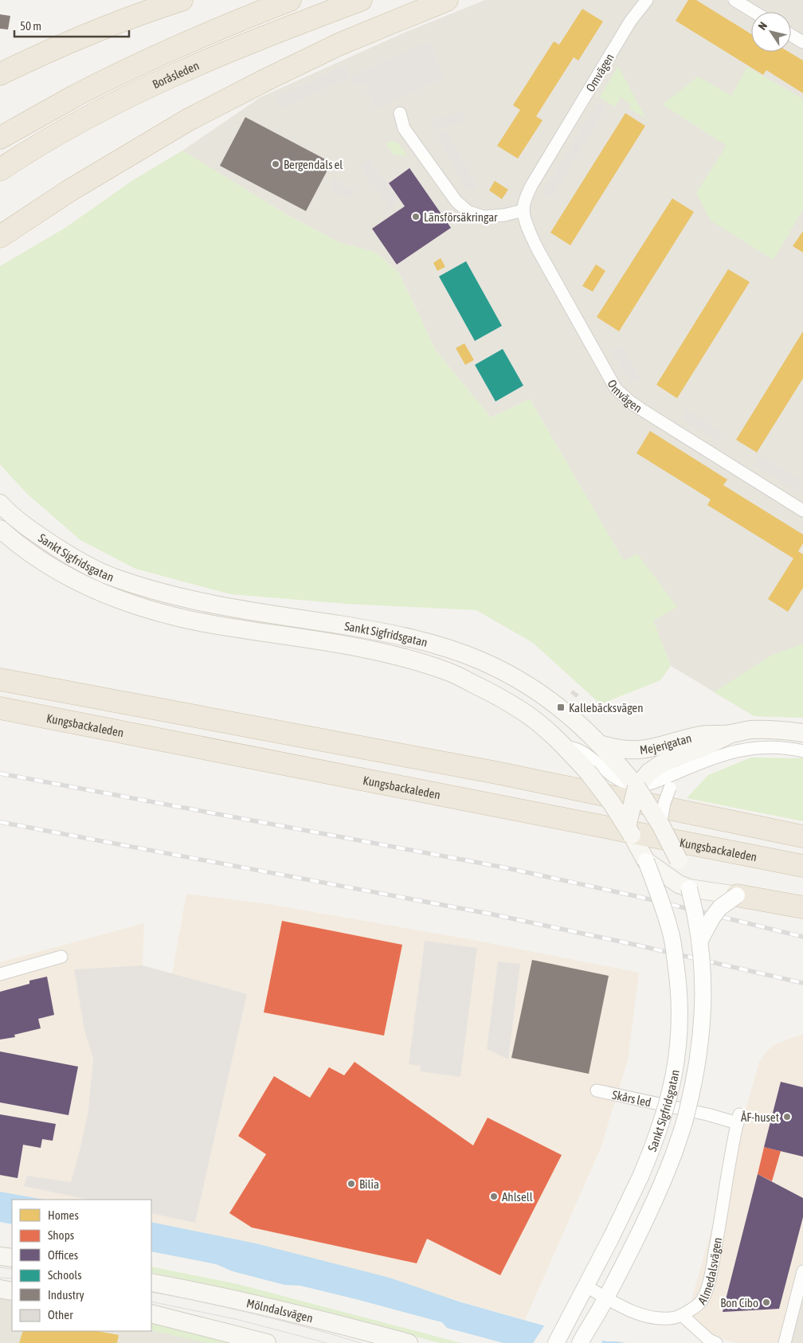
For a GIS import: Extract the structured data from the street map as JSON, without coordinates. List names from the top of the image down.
{
  "streets": {
    "highway": ["Boråsleden", "Kungsbackaleden"],
    "main road": ["Sankt Sigfridsgatan", "Mejerigatan", "Mölndalsvägen"],
    "street": ["Omvägen", "Skårs led", "Almedalsvägen"]
  },
  "crossings": [
    ["Sankt Sigfridsgatan", "Mejerigatan"],
    ["Sankt Sigfridsgatan", "Almedalsvägen"],
    ["Skårs led", "Almedalsvägen"]
  ],
  "places": {
    "other": [
      "Bergendals el",
      "Länsförsäkringar",
      "ÅF-huset",
      "Bilia",
      "Ahlsell",
      "Bon Cibo"
    ],
    "transit": ["Kallebäcksvägen"]
  },
  "legend": [
    "Homes",
    "Shops",
    "Offices",
    "Schools",
    "Industry",
    "Other"
  ],
  "scale_bar": "50 m",
  "north": "top left"
}
